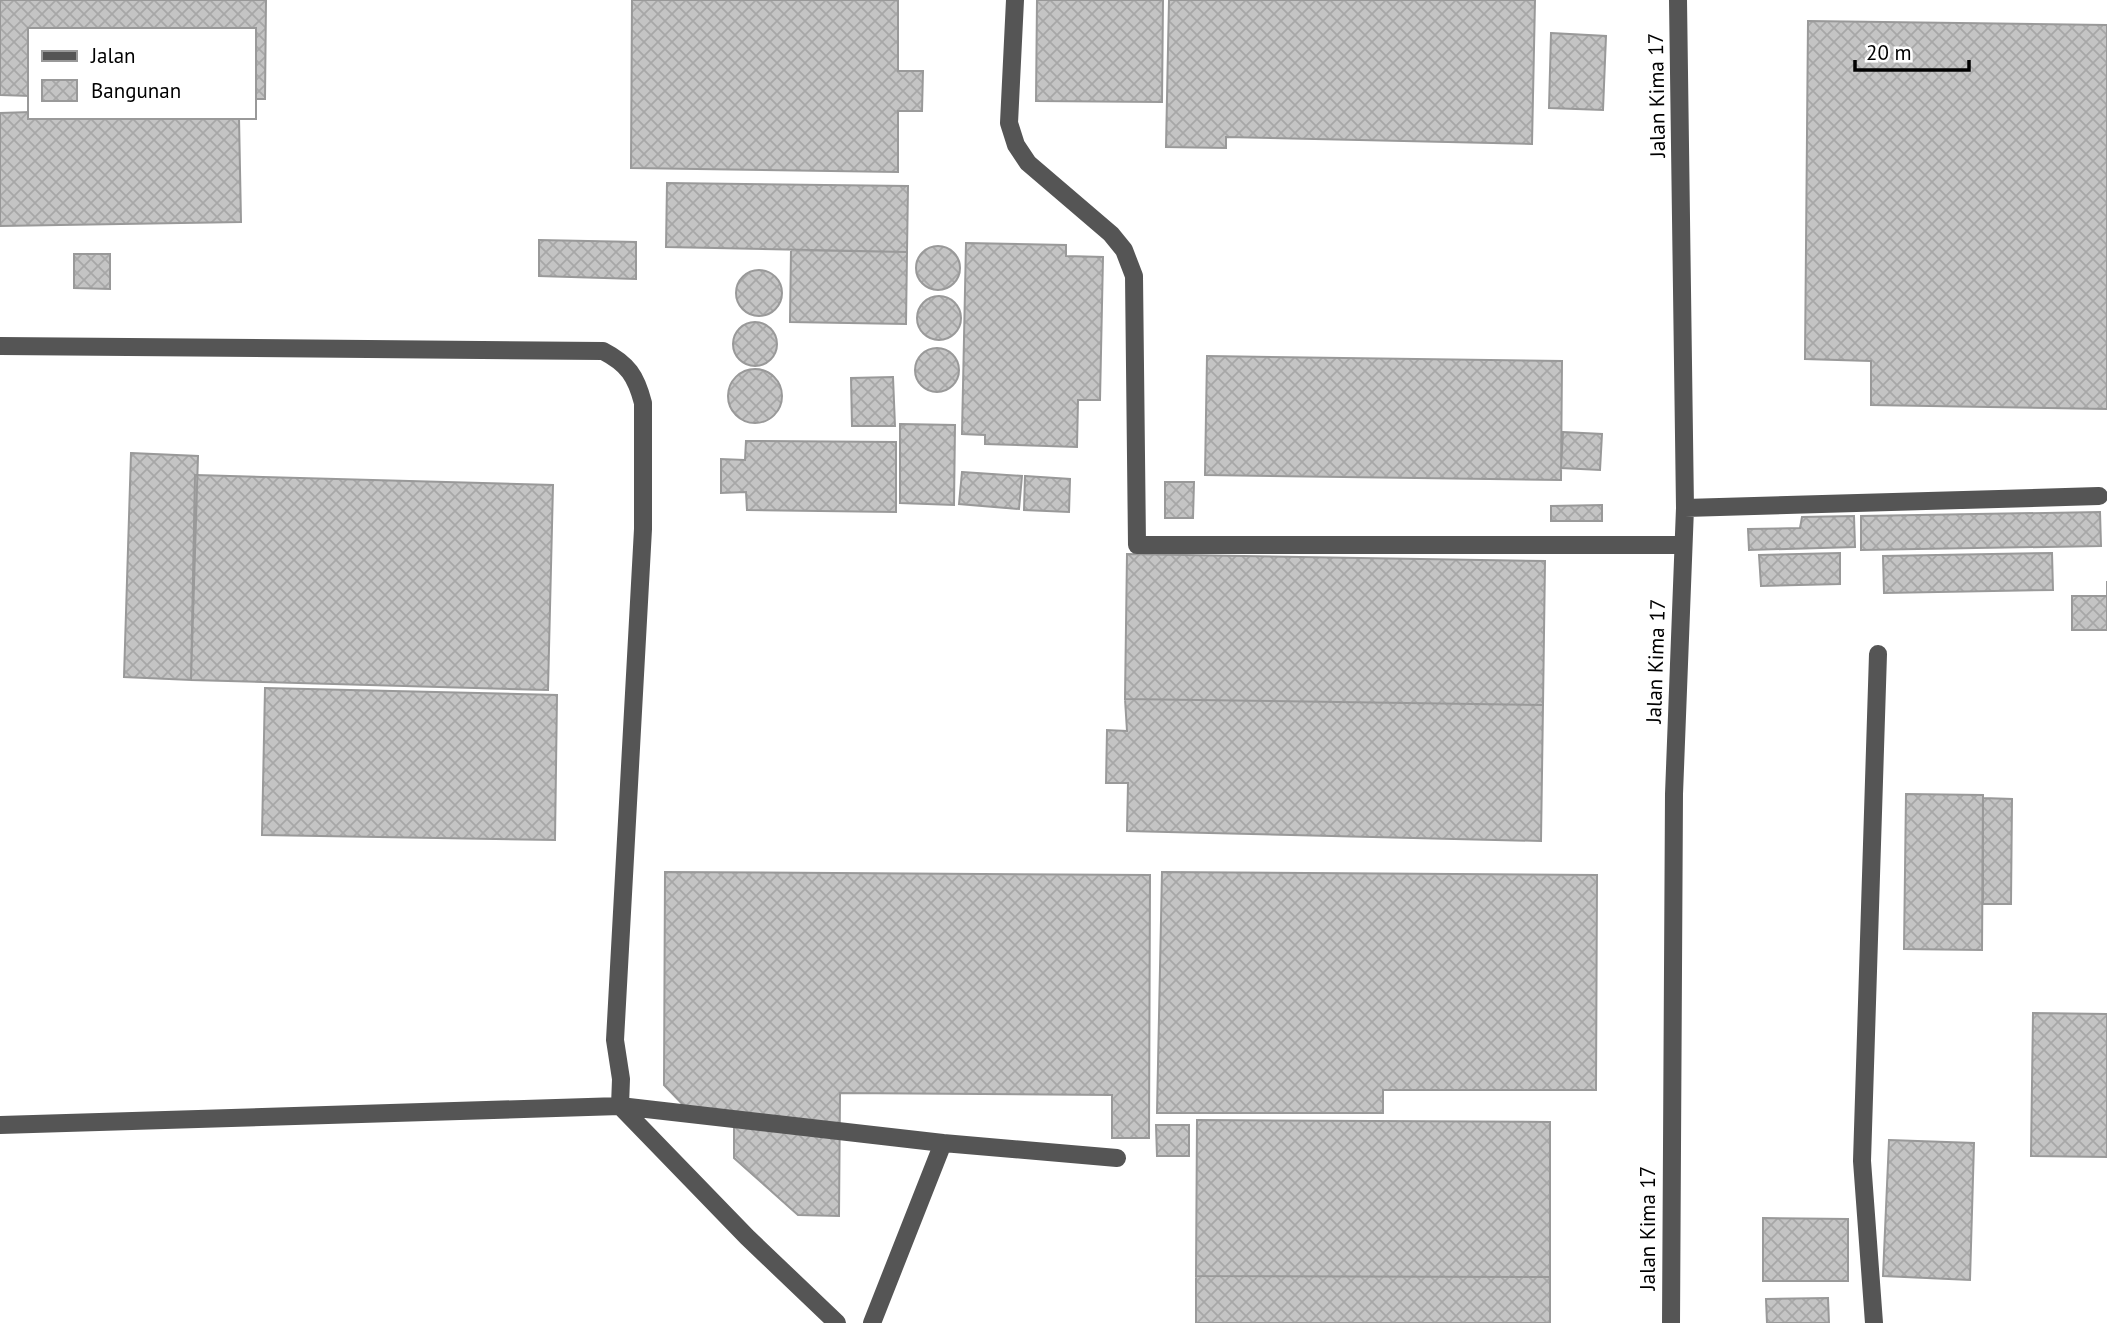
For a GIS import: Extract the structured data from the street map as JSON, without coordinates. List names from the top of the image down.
{
  "streets": {
    "street": ["Jalan Kima 17"]
  },
  "legend": ["Jalan", "Bangunan"],
  "scale_bar": "20 m"
}
